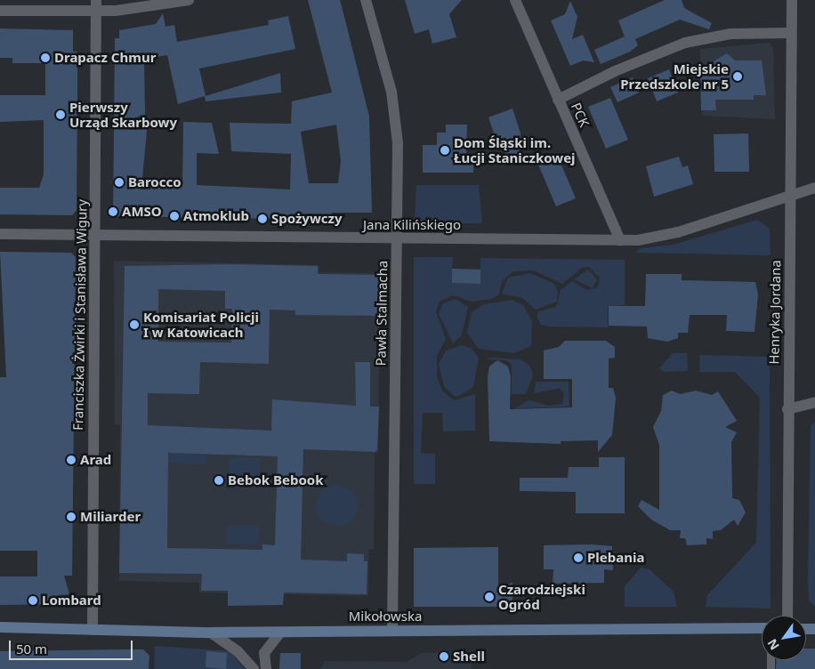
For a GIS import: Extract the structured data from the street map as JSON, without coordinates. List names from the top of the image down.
{
  "streets": {
    "main road": ["Mikołowska"],
    "street": [
      "PCK",
      "Jana Kilińskiego",
      "Henryka Jordana",
      "Pawła Stalmacha",
      "Franciszka Żwirki i Stanisława Wigury"
    ]
  },
  "crossings": [
    ["PCK", "Jana Kilińskiego"],
    ["Jana Kilińskiego", "Henryka Jordana"],
    ["Jana Kilińskiego", "Pawła Stalmacha"],
    ["Jana Kilińskiego", "Franciszka Żwirki i Stanisława Wigury"],
    ["Pawła Stalmacha", "Mikołowska"],
    ["Franciszka Żwirki i Stanisława Wigury", "Mikołowska"]
  ],
  "places": [
    "Drapacz Chmur",
    "Miejskie Przedszkole nr 5",
    "Pierwszy Urząd Skarbowy",
    "Dom Śląski im. Łucji Staniczkowej",
    "Barocco",
    "AMSO",
    "Atmoklub",
    "Spożywczy",
    "Komisariat Policji I w Katowicach",
    "Arad",
    "Bebok Bebook",
    "Miliarder",
    "Plebania",
    "Czarodziejski Ogród",
    "Lombard",
    "Shell"
  ],
  "scale_bar": "50 m",
  "north": "bottom left"
}
